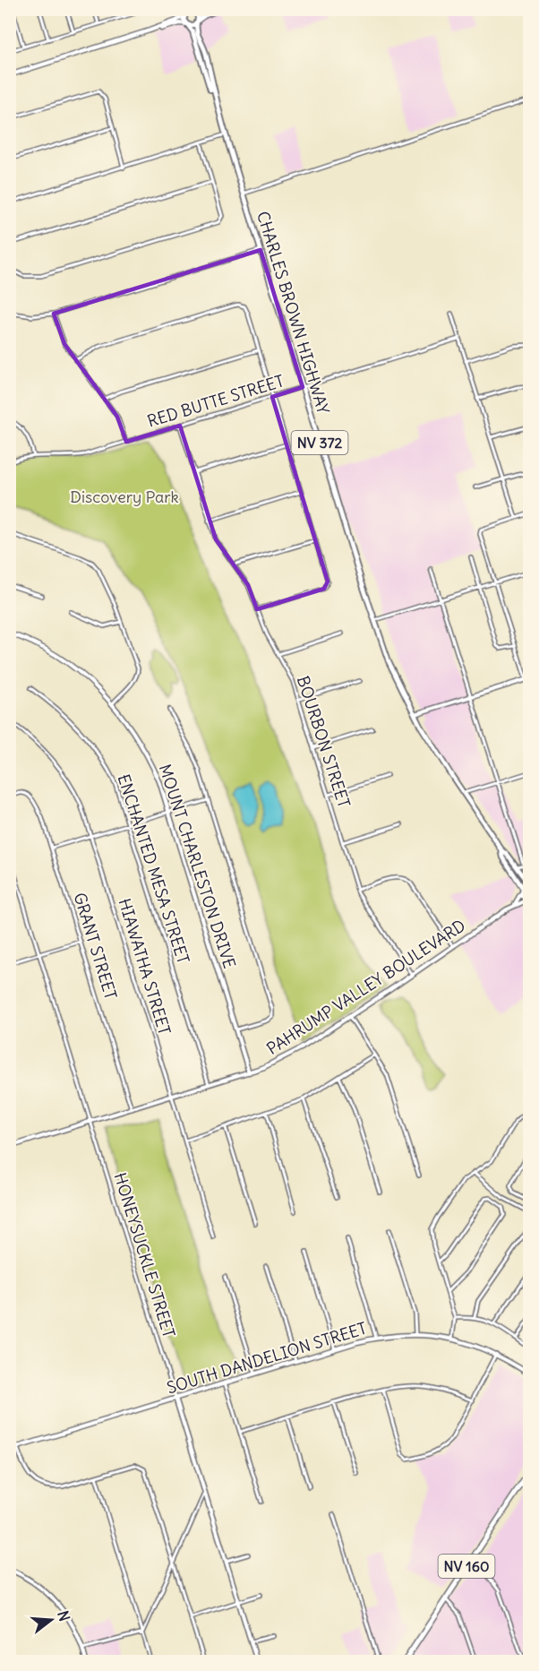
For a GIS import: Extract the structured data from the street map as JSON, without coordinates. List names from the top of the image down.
{
  "streets": {
    "highway": ["NV 160"],
    "main road": ["CHARLES BROWN HIGHWAY", "NV 372"],
    "street": [
      "RED BUTTE STREET",
      "BOURBON STREET",
      "MOUNT CHARLESTON DRIVE",
      "ENCHANTED MESA STREET",
      "GRANT STREET",
      "HIAWATHA STREET",
      "PAHRUMP VALLEY BOULEVARD",
      "HONEYSUCKLE STREET",
      "SOUTH DANDELION STREET"
    ]
  },
  "crossings": [
    ["CHARLES BROWN HIGHWAY", "RED BUTTE STREET"],
    ["CHARLES BROWN HIGHWAY", "NV 372"],
    ["RED BUTTE STREET", "BOURBON STREET"],
    ["BOURBON STREET", "PAHRUMP VALLEY BOULEVARD"],
    ["MOUNT CHARLESTON DRIVE", "PAHRUMP VALLEY BOULEVARD"],
    ["ENCHANTED MESA STREET", "PAHRUMP VALLEY BOULEVARD"],
    ["GRANT STREET", "PAHRUMP VALLEY BOULEVARD"],
    ["HIAWATHA STREET", "PAHRUMP VALLEY BOULEVARD"],
    ["PAHRUMP VALLEY BOULEVARD", "HONEYSUCKLE STREET"],
    ["HONEYSUCKLE STREET", "SOUTH DANDELION STREET"]
  ],
  "parks": ["Discovery Park"],
  "north": "right"
}
